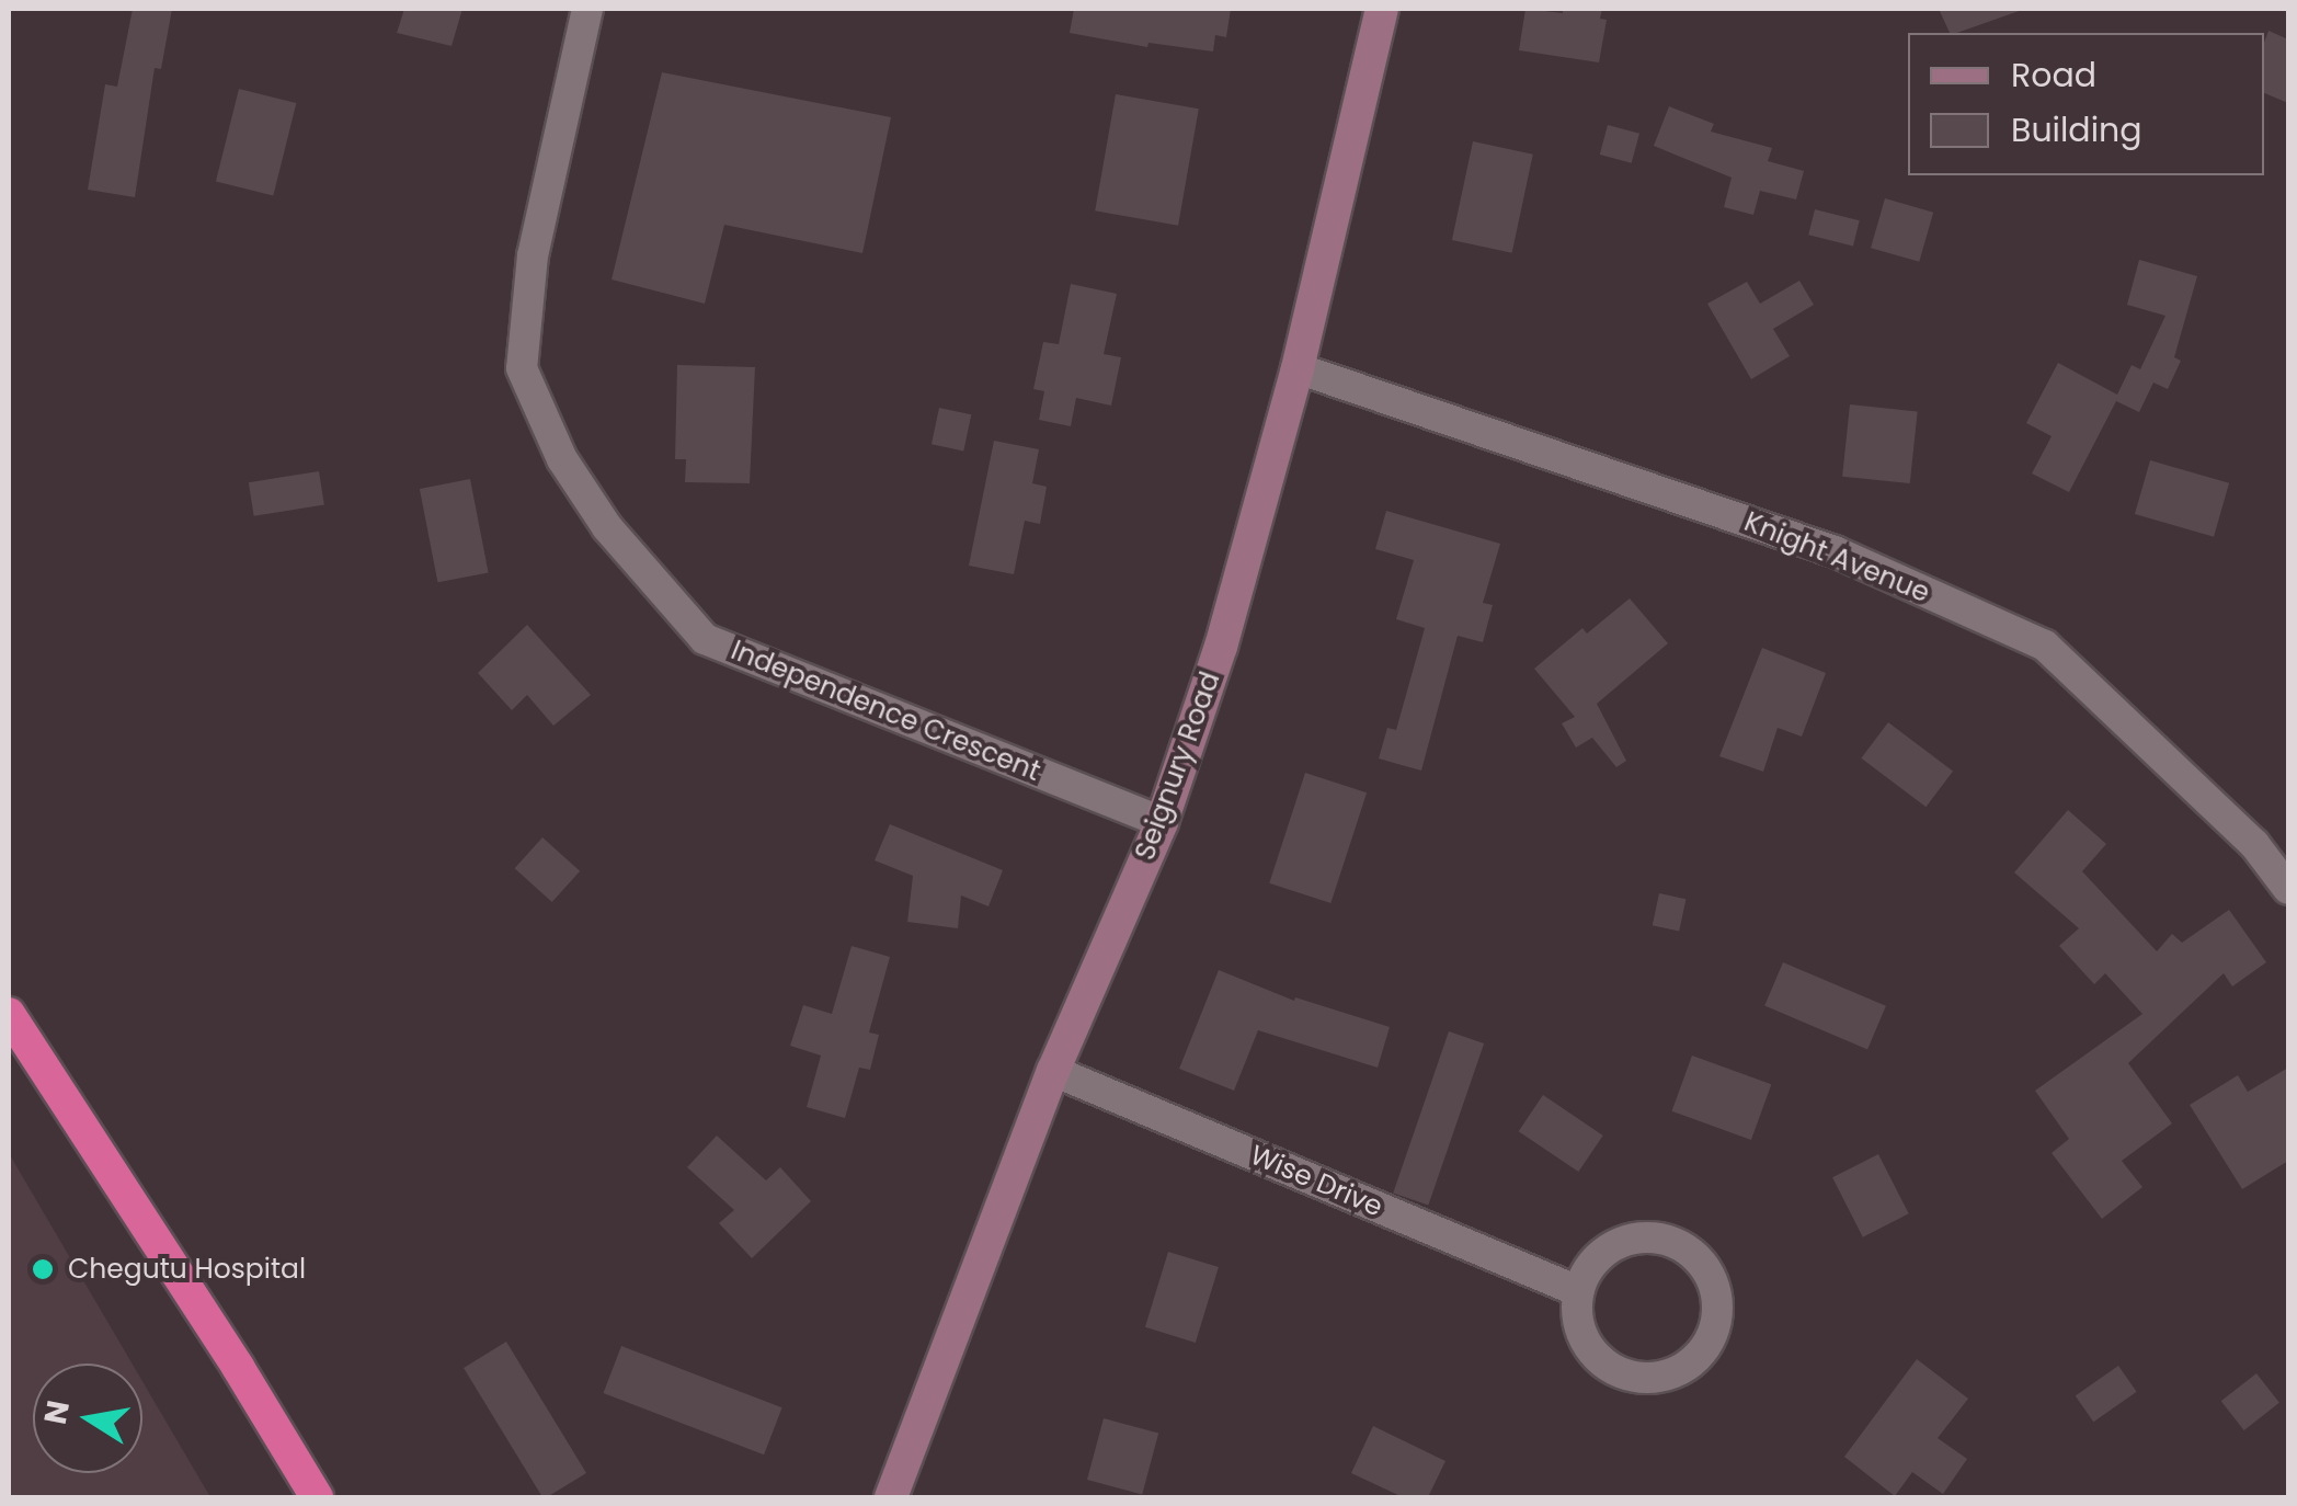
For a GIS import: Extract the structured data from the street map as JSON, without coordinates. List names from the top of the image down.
{
  "streets": {
    "main road": ["Seignury Road"],
    "street": ["Knight Avenue", "Independence Crescent", "Wise Drive"]
  },
  "crossings": [
    ["Knight Avenue", "Seignury Road"],
    ["Independence Crescent", "Seignury Road"],
    ["Seignury Road", "Wise Drive"]
  ],
  "places": ["Chegutu Hospital"],
  "legend": ["Road", "Building"],
  "north": "left"
}
